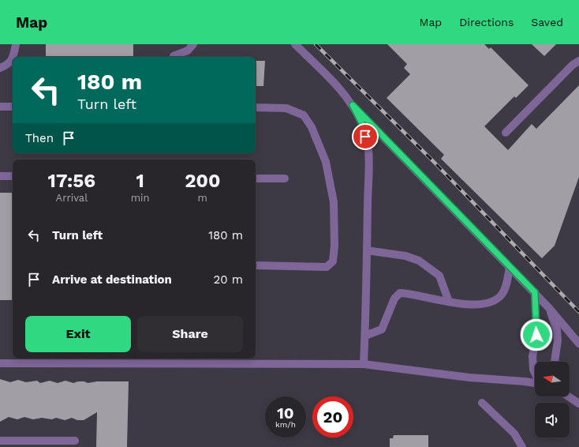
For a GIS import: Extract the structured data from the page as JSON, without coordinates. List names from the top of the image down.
{
  "north": "left",
  "page": {
    "header": "Map",
    "nav": ["Map", "Directions", "Saved"],
    "turn": ["180 m", "Turn left"],
    "then": "Then",
    "eta": [
      "17:56",
      "Arrival",
      "1",
      "min",
      "200",
      "m"
    ],
    "list": [
      {
        "name": "Turn left",
        "value": "180 m"
      },
      {
        "name": "Arrive at destination",
        "value": "20 m"
      }
    ],
    "buttons": ["Exit", "Share"],
    "speed": "10 km/h",
    "limit": "20"
  }
}
